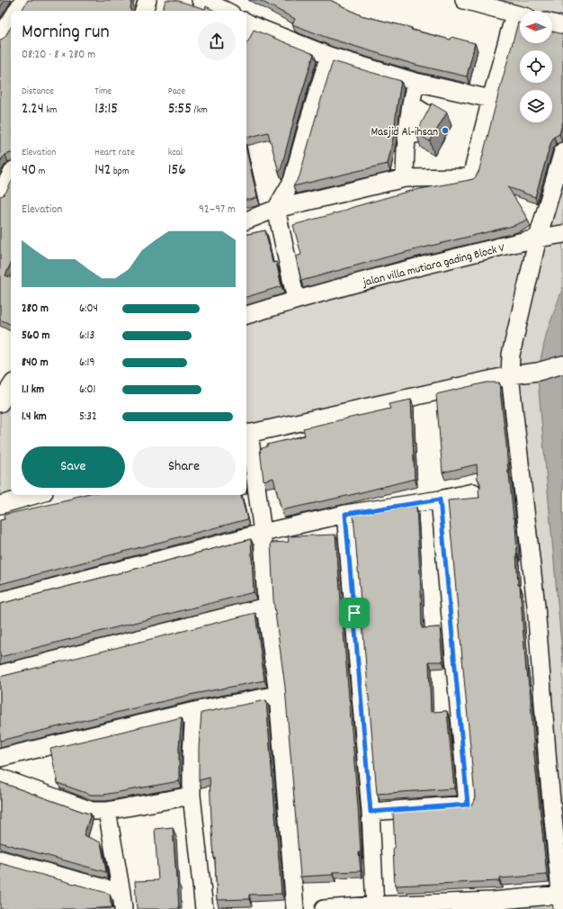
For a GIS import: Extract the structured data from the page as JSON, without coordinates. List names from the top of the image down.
{
  "streets": {
    "street": ["jalan villa mutiara gading Block V"]
  },
  "places": ["Masjid Al-ihsan"],
  "north": "left",
  "page": {
    "heading": ["Morning run", "08:20 · 8 × 280 m"],
    "stats": [
      ["Distance", "2.24 km"],
      ["Time", "13:15"],
      ["Pace", "5:55 /km"],
      ["Elevation", "40 m"],
      ["Heart rate", "142 bpm"],
      ["kcal", "156"]
    ],
    "chart": ["Elevation", "92–97 m"],
    "list": [
      {
        "name": "280 m",
        "note": "6:04"
      },
      {
        "name": "560 m",
        "note": "6:13"
      },
      {
        "name": "840 m",
        "note": "6:19"
      },
      {
        "name": "1.1 km",
        "note": "6:01"
      },
      {
        "name": "1.4 km",
        "note": "5:32"
      }
    ],
    "buttons": ["Save", "Share"]
  }
}
